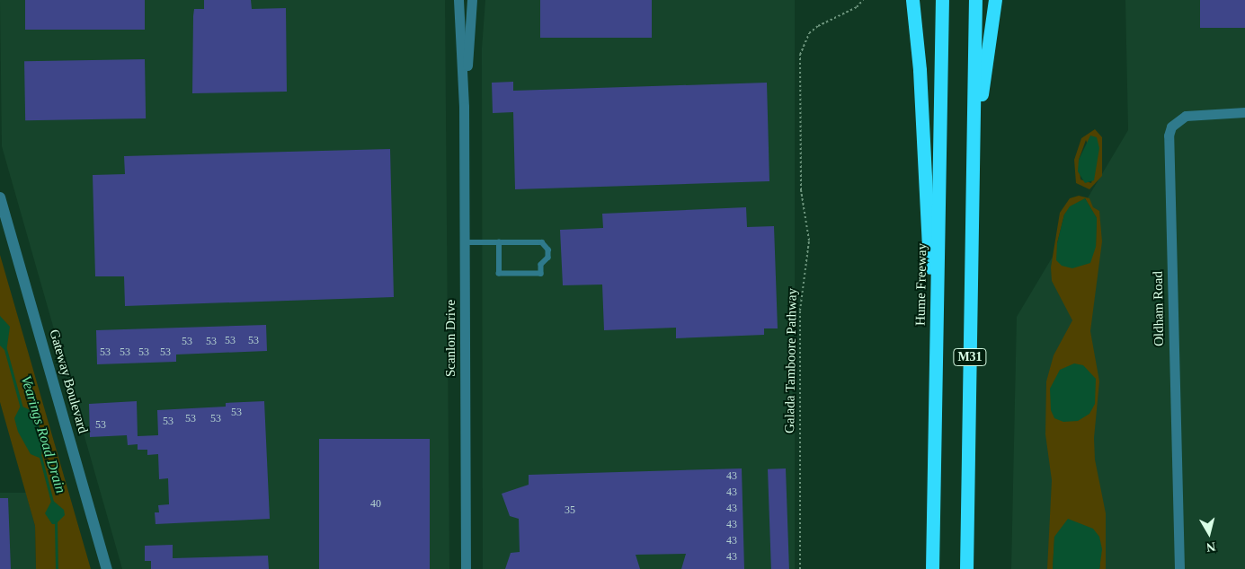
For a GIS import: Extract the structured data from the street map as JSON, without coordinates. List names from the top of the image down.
{
  "streets": {
    "highway": ["Hume Freeway", "M31"],
    "street": ["Oldham Road", "Scanlon Drive", "Gateway Boulevard"],
    "path": ["Galada Tamboore Pathway"]
  },
  "water": ["Vearings Road Drain"],
  "house_numbers": [
    "53",
    "53",
    "53",
    "53",
    "53",
    "53",
    "53",
    "53",
    "53",
    "53",
    "53",
    "53",
    "53",
    "43",
    "43",
    "40",
    "43",
    "35",
    "43",
    "43",
    "43"
  ],
  "north": "bottom"
}
